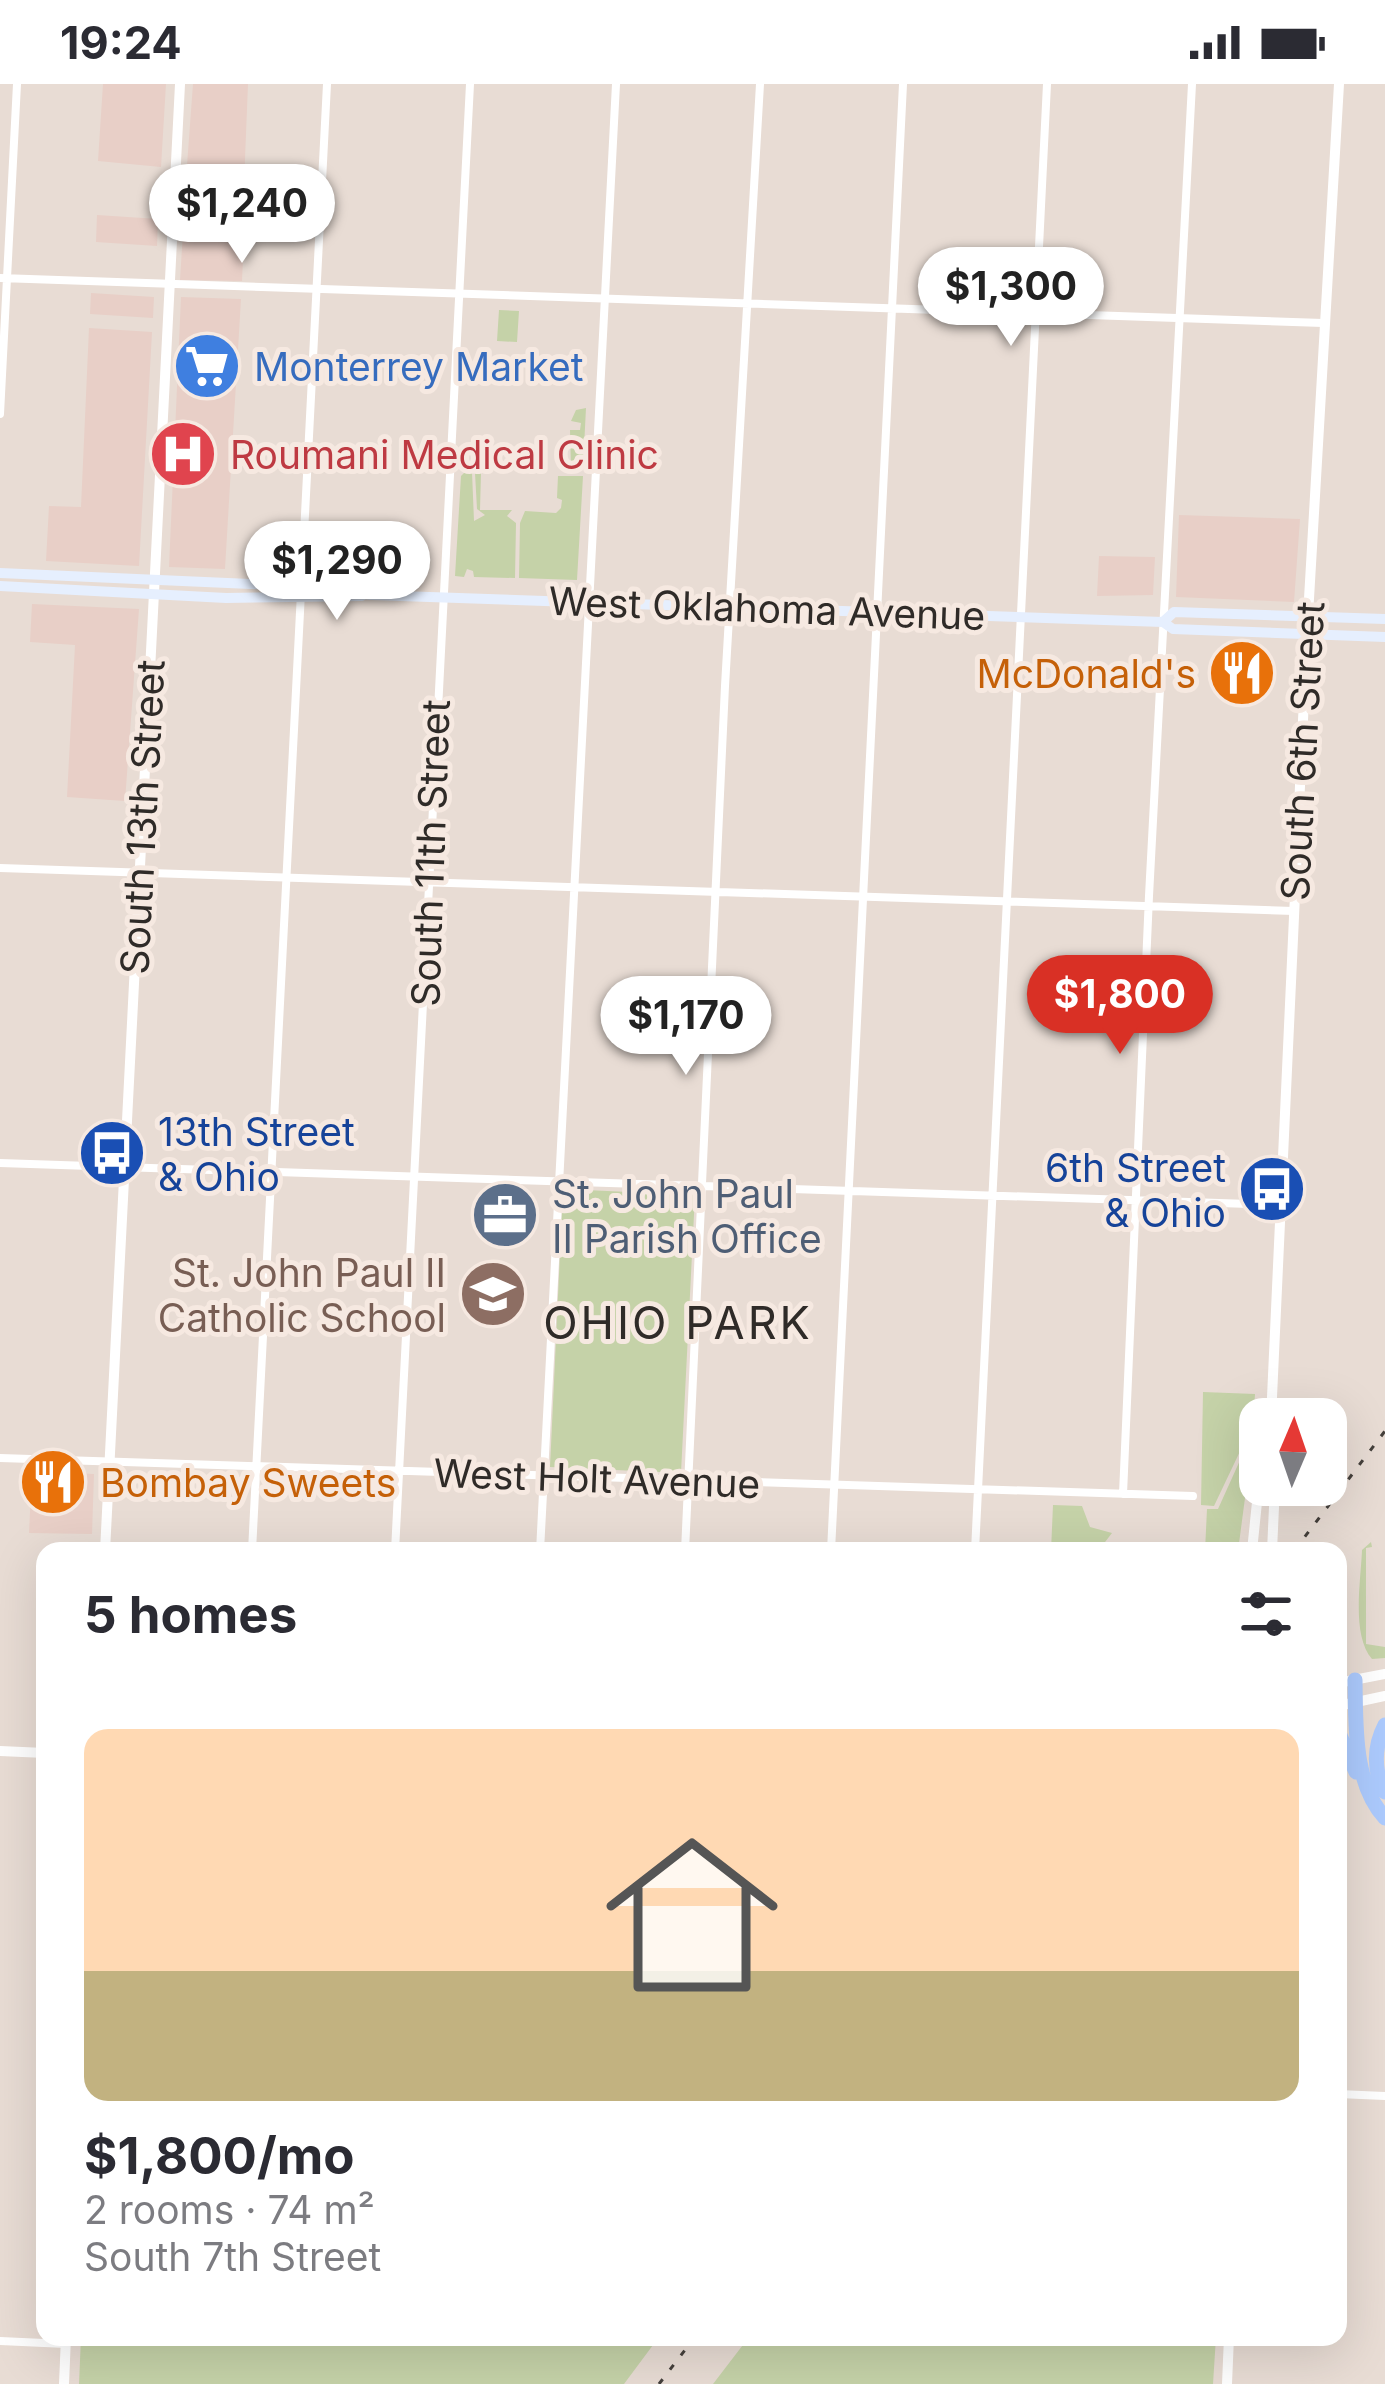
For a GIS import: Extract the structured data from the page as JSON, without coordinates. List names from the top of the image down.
{
  "streets": {
    "main road": ["West Oklahoma Avenue"],
    "street": [
      "South 6th Street",
      "South 13th Street",
      "South 11th Street",
      "West Holt Avenue"
    ]
  },
  "crossings": [
    ["West Oklahoma Avenue", "South 6th Street"],
    ["West Oklahoma Avenue", "South 13th Street"],
    ["West Oklahoma Avenue", "South 11th Street"],
    ["South 13th Street", "West Holt Avenue"],
    ["South 11th Street", "West Holt Avenue"]
  ],
  "districts": ["OHIO PARK"],
  "places": {
    "supermarket": ["Monterrey Market"],
    "hospital": ["Roumani Medical Clinic"],
    "restaurant": ["McDonald's", "Bombay Sweets"],
    "bus stop": ["13th Street & Ohio", "6th Street & Ohio"],
    "office": ["St. John Paul II Parish Office"],
    "school or university": ["St. John Paul II Catholic School"]
  },
  "north": "top",
  "page": {
    "status": "19:24",
    "price": [
      "$1,240",
      "$1,300",
      "$1,290",
      "$1,800",
      "$1,170"
    ],
    "heading": "5 homes",
    "list": [
      {
        "name": "$1,800/mo",
        "note": "2 rooms · 74 m² · South 7th Street"
      }
    ]
  }
}
